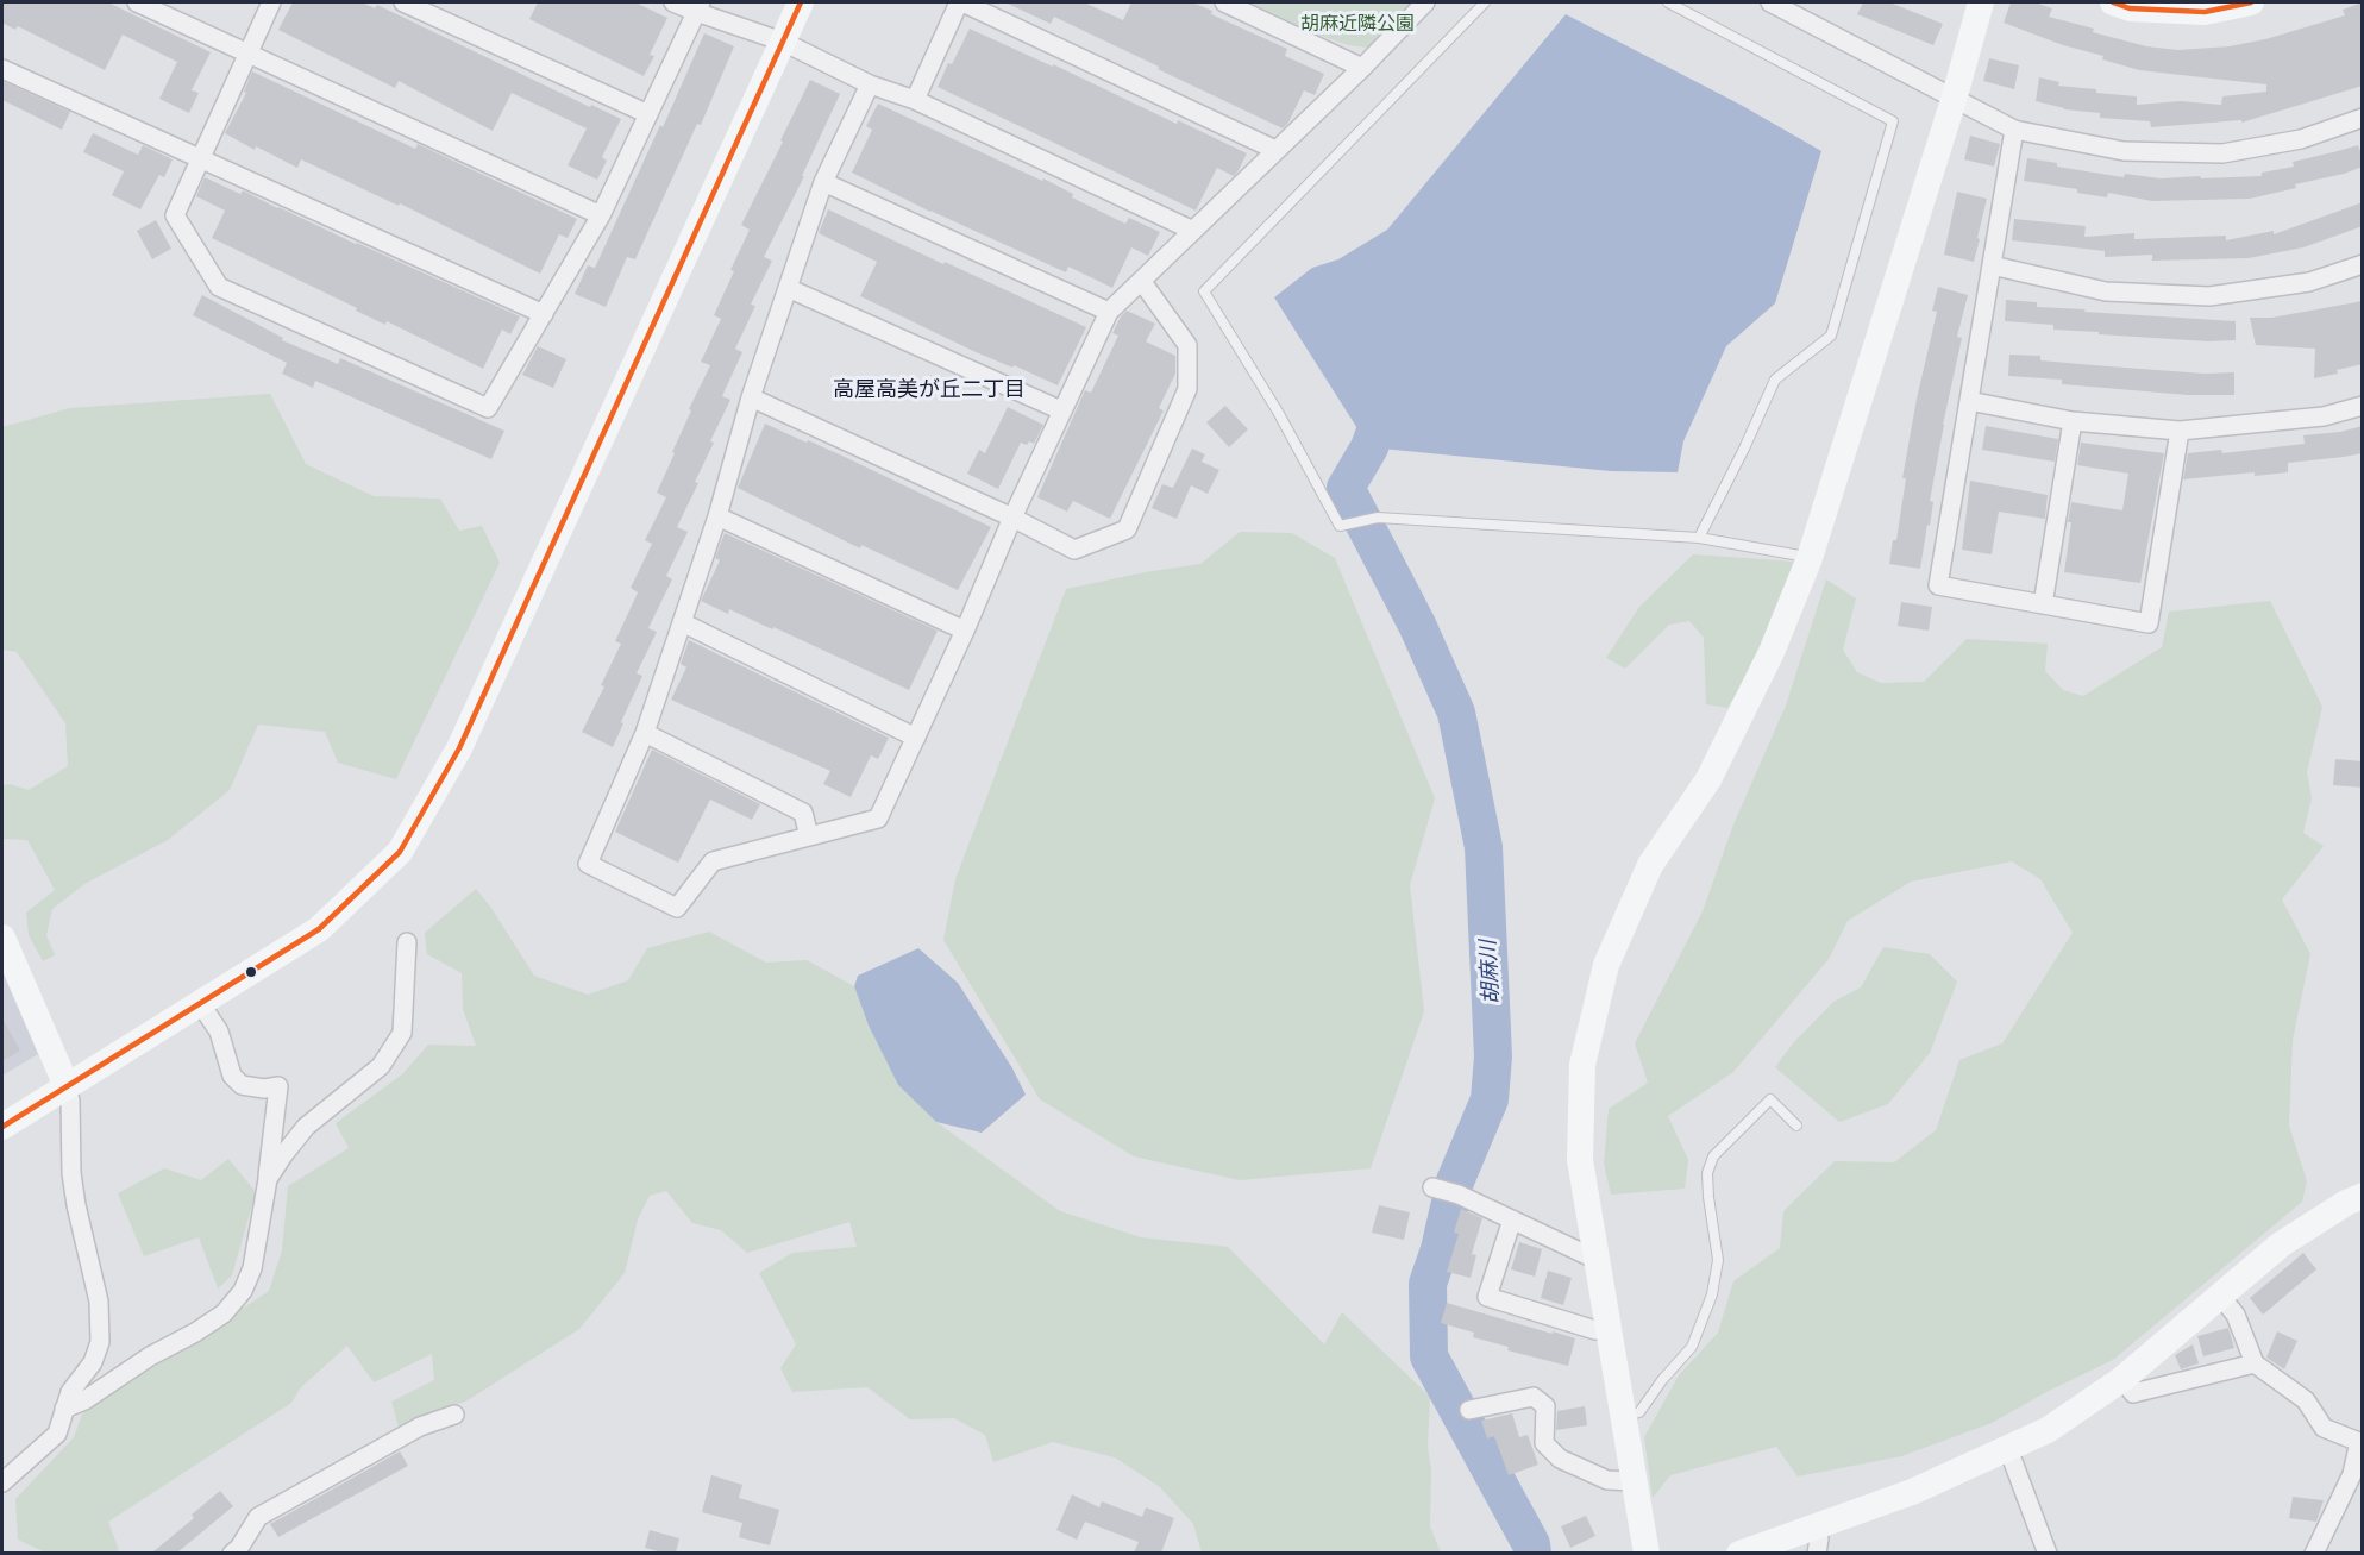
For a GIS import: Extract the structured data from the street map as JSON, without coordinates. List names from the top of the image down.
{
  "districts": ["高屋高美が丘二丁目"],
  "water": ["胡麻川"],
  "parks": ["胡麻近隣公園"]
}
